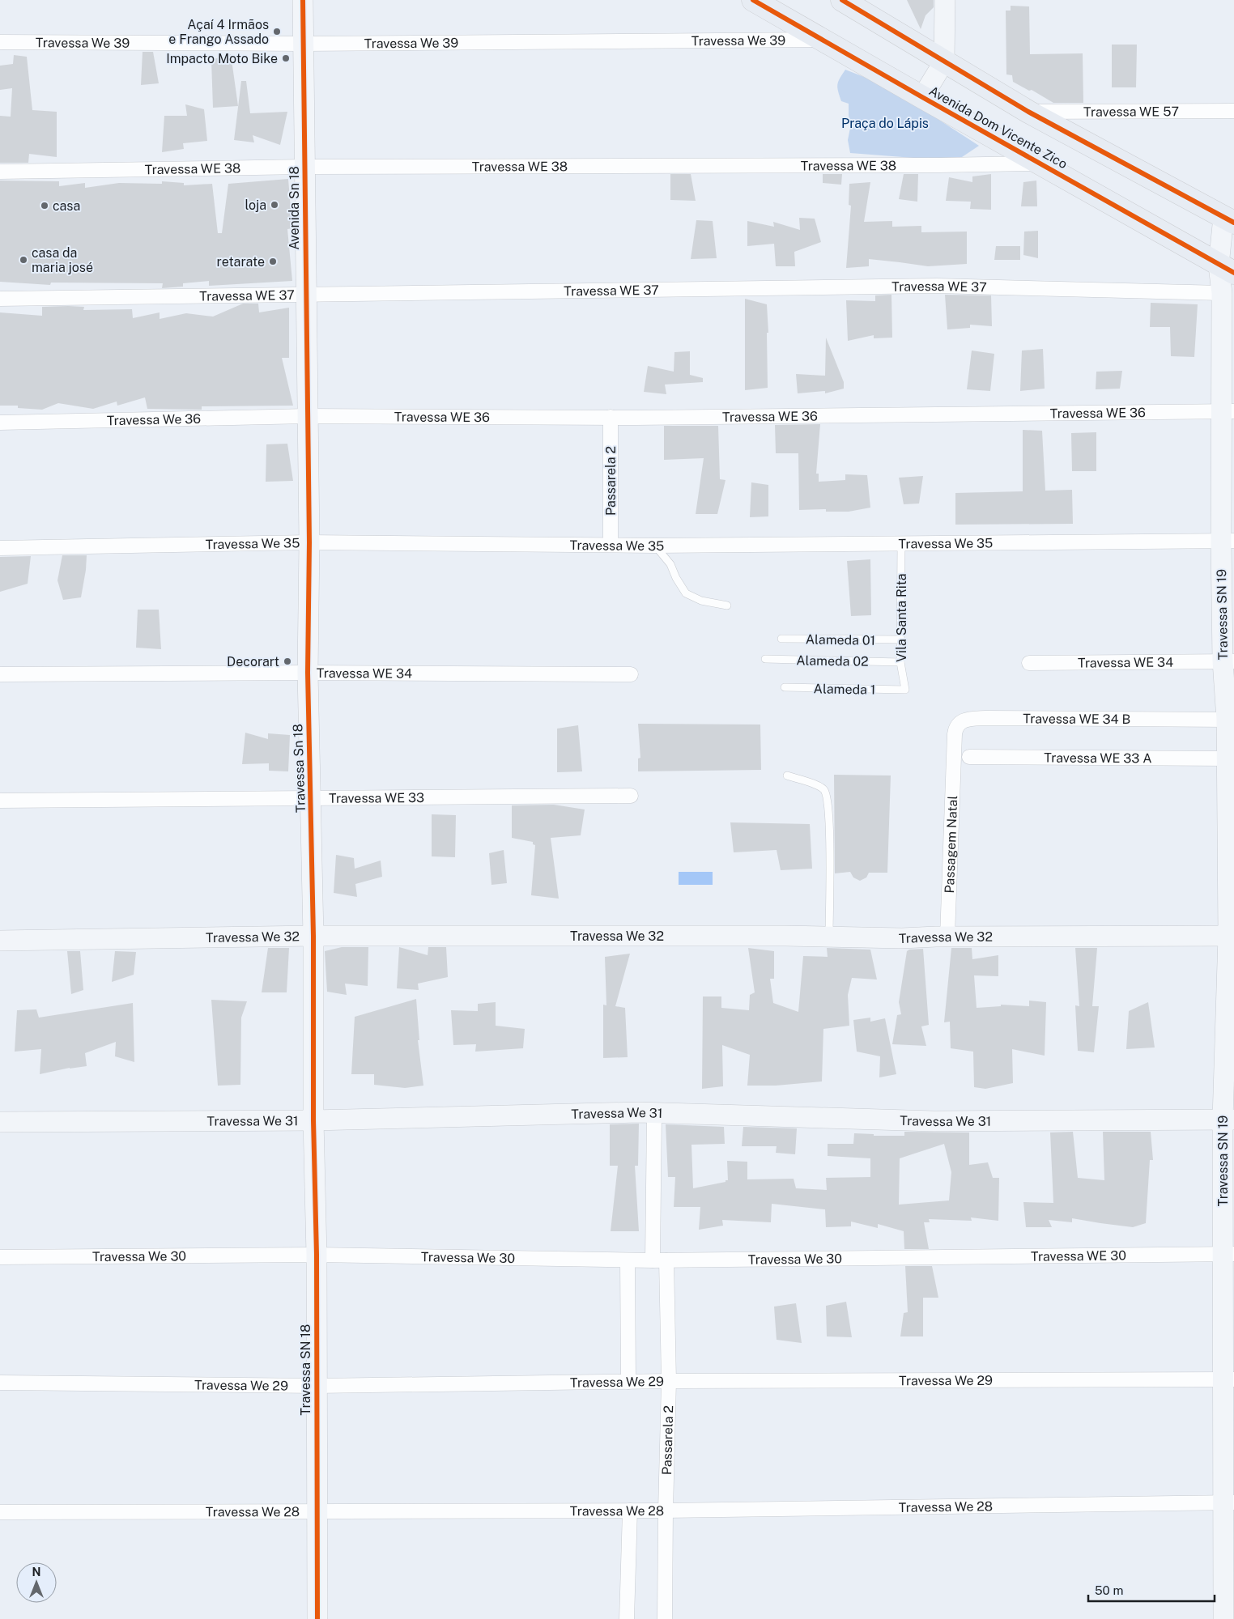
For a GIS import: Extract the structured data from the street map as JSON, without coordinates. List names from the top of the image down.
{
  "streets": {
    "main road": ["Avenida Dom Vicente Zico"],
    "street": [
      "Travessa We 39",
      "Travessa WE 57",
      "Travessa WE 38",
      "Avenida Sn 18",
      "Travessa WE 37",
      "Travessa WE 36",
      "Travessa We 36",
      "Passarela 2",
      "Travessa We 35",
      "Travessa SN 19",
      "Travessa WE 34",
      "Travessa WE 34 B",
      "Travessa WE 33 A",
      "Travessa Sn 18",
      "Travessa WE 33",
      "Passagem Natal",
      "Travessa We 32",
      "Travessa We 31",
      "Travessa WE 30",
      "Travessa We 30",
      "Travessa SN 18",
      "Travessa We 29",
      "Travessa We 28"
    ],
    "lane": [
      "Vila Santa Rita",
      "Alameda 01",
      "Alameda 02",
      "Alameda 1"
    ]
  },
  "crossings": [
    ["Travessa We 39", "Avenida Dom Vicente Zico"],
    ["Travessa We 39", "Avenida Sn 18"],
    ["Avenida Dom Vicente Zico", "Travessa WE 38"],
    ["Avenida Dom Vicente Zico", "Travessa SN 19"],
    ["Travessa WE 38", "Avenida Sn 18"],
    ["Avenida Sn 18", "Travessa WE 37"],
    ["Avenida Sn 18", "Travessa WE 36"],
    ["Avenida Sn 18", "Travessa We 36"],
    ["Avenida Sn 18", "Travessa Sn 18"],
    ["Travessa WE 37", "Travessa SN 19"],
    ["Travessa WE 36", "Travessa We 36"],
    ["Travessa WE 36", "Passarela 2"],
    ["Travessa WE 36", "Travessa SN 19"],
    ["Travessa WE 36", "Travessa Sn 18"],
    ["Travessa We 36", "Travessa Sn 18"],
    ["Passarela 2", "Travessa We 35"],
    ["Passarela 2", "Travessa We 31"],
    ["Passarela 2", "Travessa We 30"],
    ["Passarela 2", "Travessa We 29"],
    ["Passarela 2", "Travessa We 28"],
    ["Travessa We 35", "Travessa SN 19"],
    ["Travessa We 35", "Vila Santa Rita"],
    ["Travessa We 35", "Travessa Sn 18"],
    ["Travessa SN 19", "Travessa WE 34"],
    ["Travessa SN 19", "Travessa WE 34 B"],
    ["Travessa SN 19", "Travessa WE 33 A"],
    ["Travessa SN 19", "Travessa We 32"],
    ["Travessa SN 19", "Travessa We 31"],
    ["Travessa SN 19", "Travessa WE 30"],
    ["Travessa SN 19", "Travessa We 29"],
    ["Travessa SN 19", "Travessa We 28"],
    ["Vila Santa Rita", "Alameda 01"],
    ["Vila Santa Rita", "Alameda 02"],
    ["Vila Santa Rita", "Alameda 1"],
    ["Travessa WE 34", "Travessa Sn 18"],
    ["Travessa WE 34 B", "Passagem Natal"],
    ["Travessa Sn 18", "Travessa WE 33"],
    ["Travessa Sn 18", "Travessa We 32"],
    ["Travessa Sn 18", "Travessa We 31"],
    ["Travessa Sn 18", "Travessa SN 18"],
    ["Passagem Natal", "Travessa We 32"],
    ["Travessa We 31", "Travessa SN 18"],
    ["Travessa WE 30", "Travessa We 30"],
    ["Travessa We 30", "Travessa SN 18"],
    ["Travessa SN 18", "Travessa We 29"],
    ["Travessa SN 18", "Travessa We 28"]
  ],
  "parks": ["Praça do Lápis"],
  "places": [
    "Açaí 4 Irmãos e Frango Assado",
    "Impacto Moto Bike",
    "loja",
    "casa",
    "casa da maria josé",
    "retarate",
    "Decorart"
  ],
  "scale_bar": "50 m",
  "north": "top"
}
